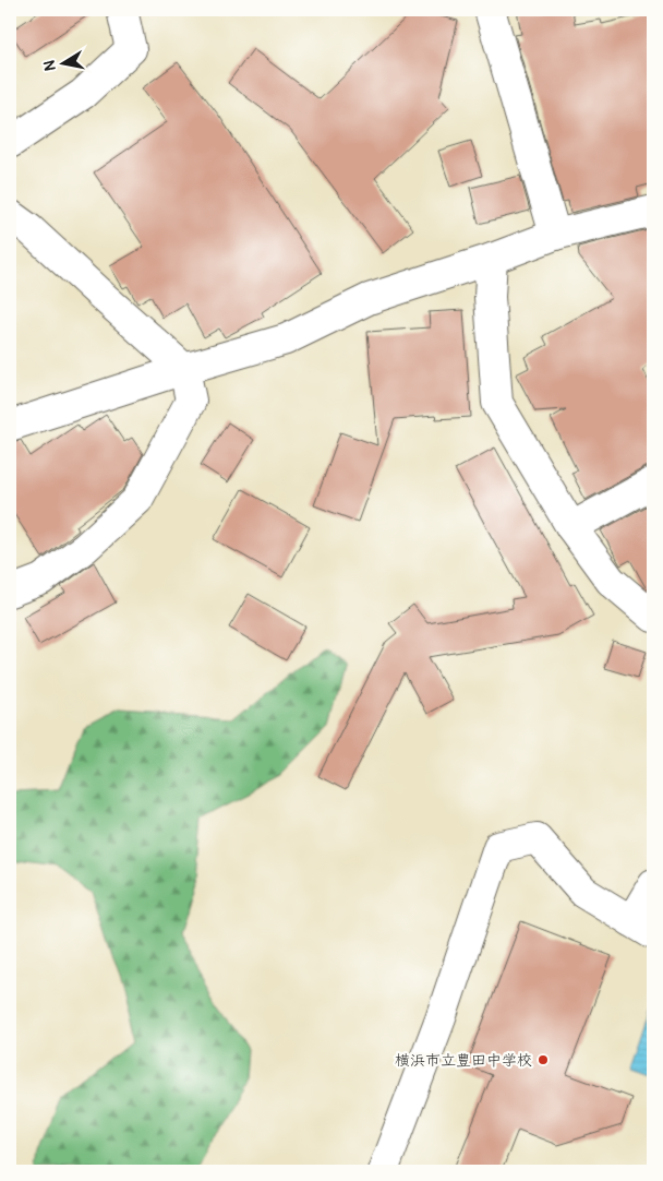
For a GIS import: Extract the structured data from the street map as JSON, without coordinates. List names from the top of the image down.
{
  "places": ["横浜市立豊田中学校"],
  "north": "left"
}
